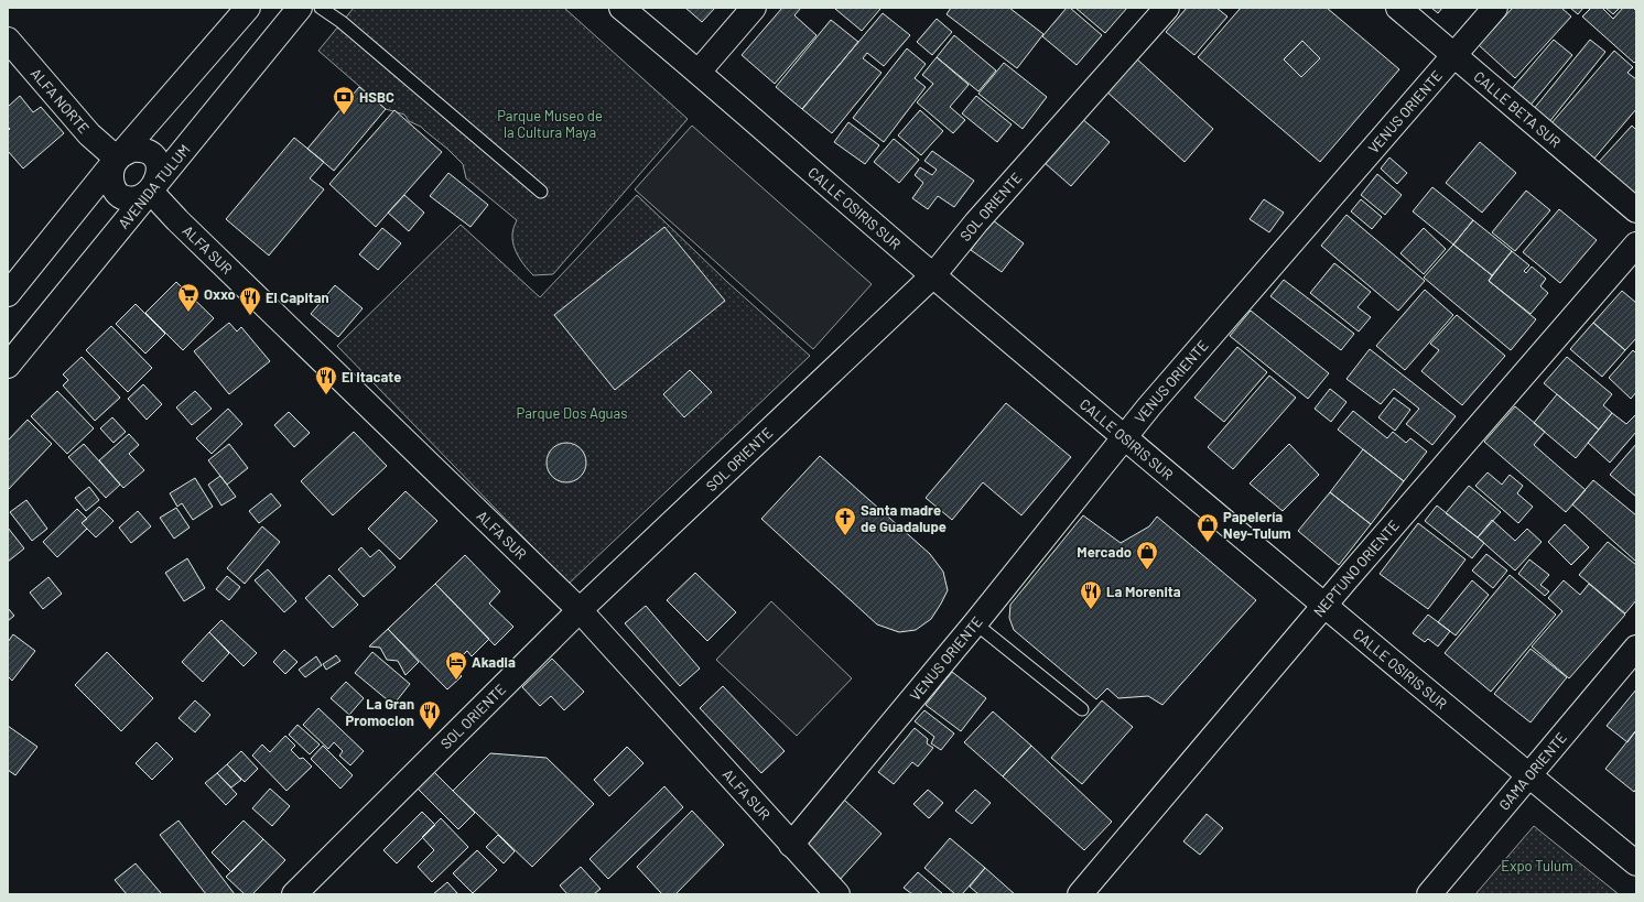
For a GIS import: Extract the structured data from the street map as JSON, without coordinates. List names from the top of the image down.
{
  "streets": {
    "street": [
      "ALFA NORTE",
      "CALLE BETA SUR",
      "VENUS ORIENTE",
      "AVENIDA TULUM",
      "CALLE OSIRIS SUR",
      "SOL ORIENTE",
      "ALFA SUR",
      "NEPTUNO ORIENTE",
      "GAMA ORIENTE"
    ]
  },
  "crossings": [
    ["ALFA NORTE", "AVENIDA TULUM"],
    ["ALFA NORTE", "ALFA SUR"],
    ["CALLE BETA SUR", "VENUS ORIENTE"],
    ["VENUS ORIENTE", "CALLE OSIRIS SUR"],
    ["VENUS ORIENTE", "ALFA SUR"],
    ["AVENIDA TULUM", "ALFA SUR"],
    ["CALLE OSIRIS SUR", "SOL ORIENTE"],
    ["CALLE OSIRIS SUR", "NEPTUNO ORIENTE"],
    ["CALLE OSIRIS SUR", "GAMA ORIENTE"],
    ["SOL ORIENTE", "ALFA SUR"]
  ],
  "parks": ["Parque Museo de la Cultura Maya", "Parque Dos Aguas", "Expo Tulum"],
  "places": {
    "bank": ["HSBC"],
    "supermarket": ["Oxxo"],
    "restaurant": [
      "El Capitan",
      "El Itacate",
      "La Morenita",
      "La Gran Promocion"
    ],
    "church": ["Santa madre de Guadalupe"],
    "shop": ["Papelería Ney-Tulum", "Mercado"],
    "hotel": ["Akadia"]
  }
}
